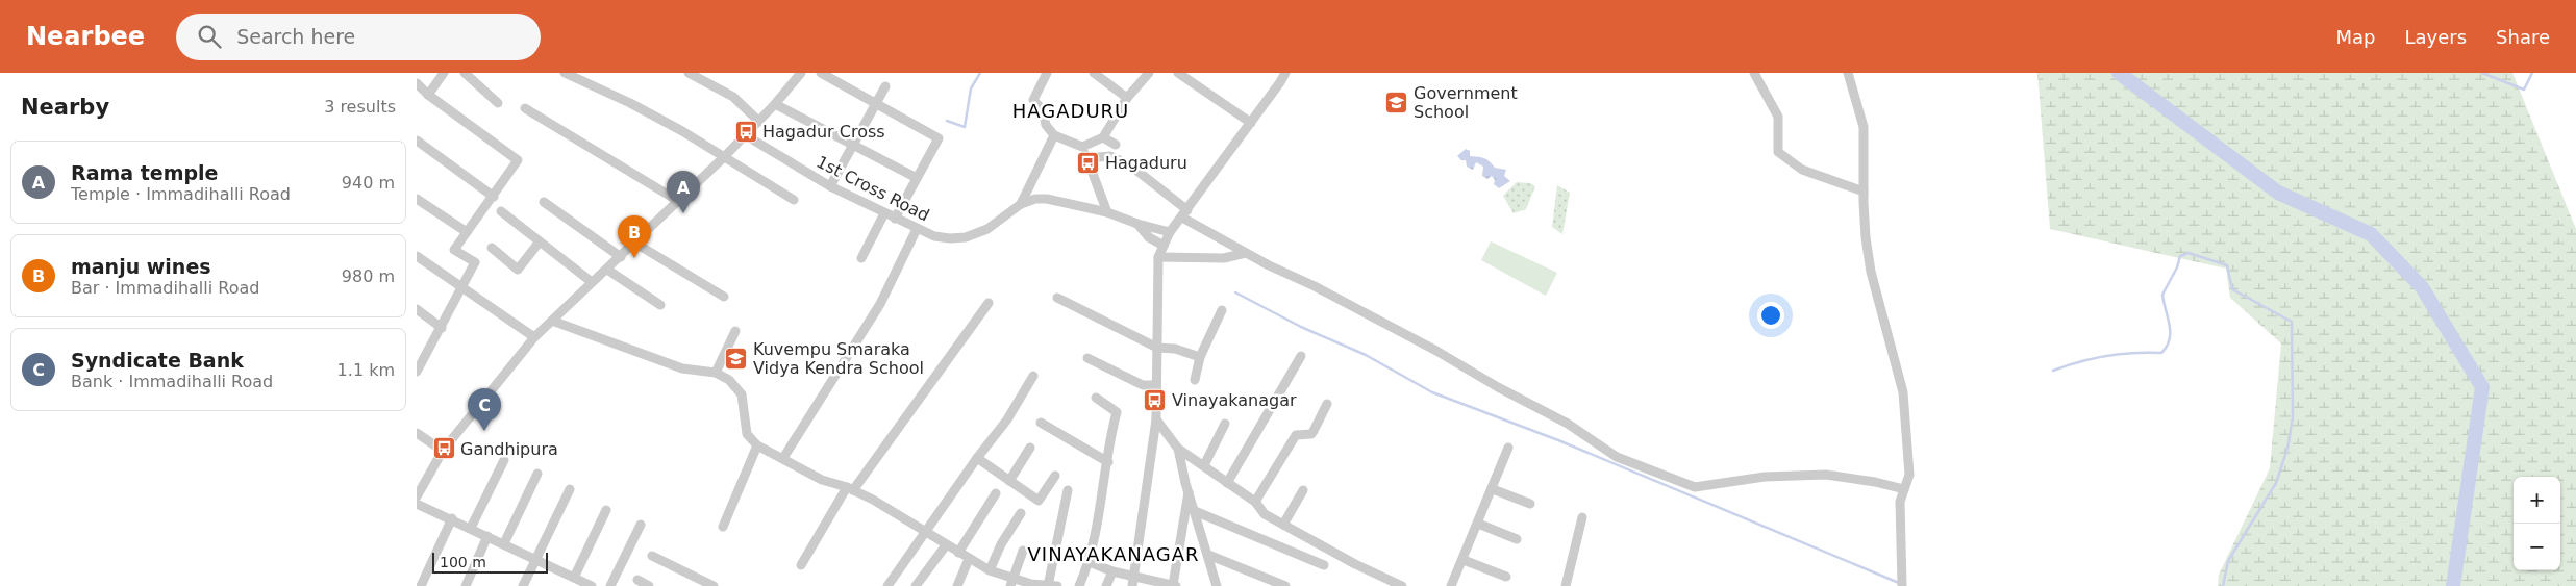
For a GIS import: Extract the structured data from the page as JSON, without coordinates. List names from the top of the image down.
{
  "streets": {
    "street": ["1st Cross Road"]
  },
  "districts": ["HAGADURU", "VINAYAKANAGAR"],
  "places": {
    "school or university": ["Government School", "Kuvempu Smaraka Vidya Kendra School"],
    "bus stop": [
      "Hagadur Cross",
      "Hagaduru",
      "Vinayakanagar",
      "Gandhipura"
    ]
  },
  "scale_bar": "100 m",
  "page": {
    "header": "Nearbee",
    "search": "Search here",
    "nav": ["Map", "Layers", "Share"],
    "heading": ["Nearby", "3 results"],
    "list": [
      {
        "mark": "A",
        "name": "Rama temple",
        "note": "Temple · Immadihalli Road",
        "value": "940 m"
      },
      {
        "mark": "B",
        "name": "manju wines",
        "note": "Bar · Immadihalli Road",
        "value": "980 m"
      },
      {
        "mark": "C",
        "name": "Syndicate Bank",
        "note": "Bank · Immadihalli Road",
        "value": "1.1 km"
      }
    ],
    "pins": ["A", "B", "C"],
    "map_buttons": ["+", "−"],
    "scale": "100 m"
  }
}
